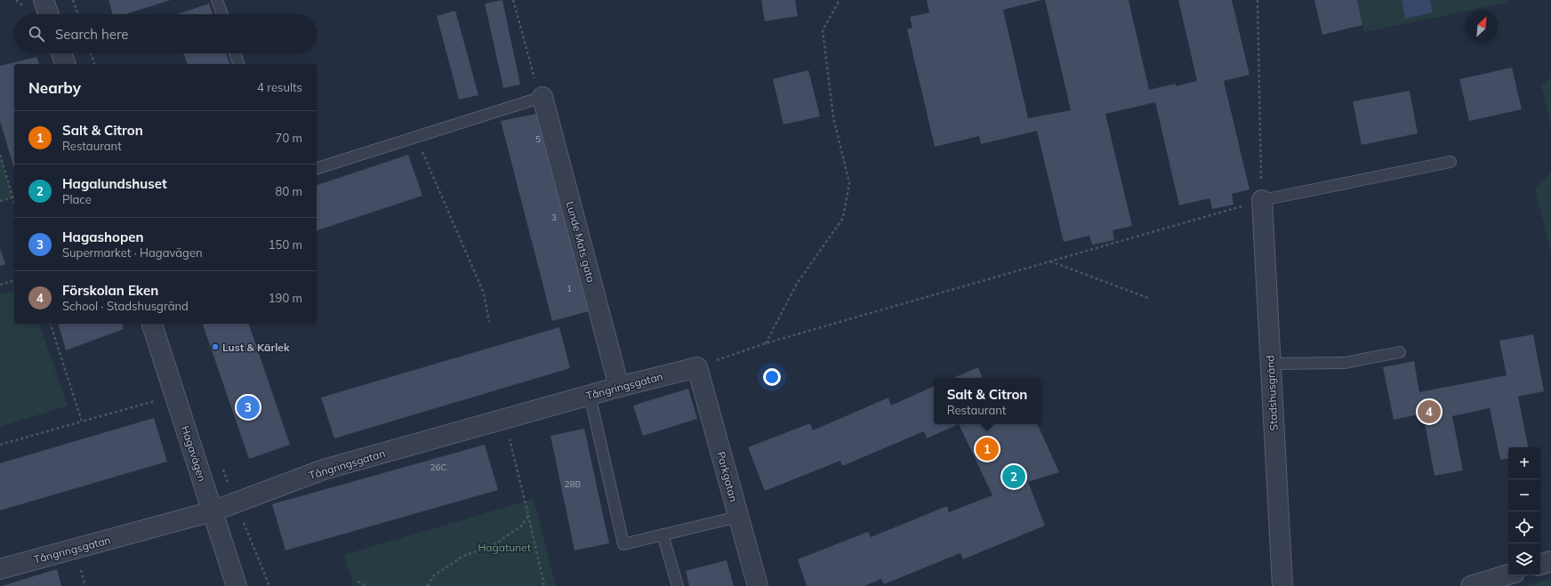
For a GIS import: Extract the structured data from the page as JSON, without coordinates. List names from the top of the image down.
{
  "streets": {
    "street": [
      "Lunde Mats gata",
      "Tångringsgatan",
      "Stadshusgränd",
      "Hagavägen",
      "Parkgatan"
    ]
  },
  "crossings": [
    ["Lunde Mats gata", "Tångringsgatan"],
    ["Tångringsgatan", "Hagavägen"],
    ["Tångringsgatan", "Parkgatan"]
  ],
  "parks": ["Hagatunet"],
  "places": ["Lust & Kärlek"],
  "house_numbers": [
    "5",
    "3",
    "1",
    "26C",
    "28B"
  ],
  "north": "top right",
  "page": {
    "search": "Search here",
    "heading": ["Nearby", "4 results"],
    "list": [
      {
        "mark": "1",
        "name": "Salt & Citron",
        "note": "Restaurant",
        "value": "70 m"
      },
      {
        "mark": "2",
        "name": "Hagalundshuset",
        "note": "Place",
        "value": "80 m"
      },
      {
        "mark": "3",
        "name": "Hagashopen",
        "note": "Supermarket · Hagavägen",
        "value": "150 m"
      },
      {
        "mark": "4",
        "name": "Förskolan Eken",
        "note": "School · Stadshusgränd",
        "value": "190 m"
      }
    ],
    "popup": ["Salt & Citron", "Restaurant"],
    "pins": [
      "3",
      "4",
      "1",
      "2"
    ],
    "map_buttons": ["+", "−"]
  }
}
